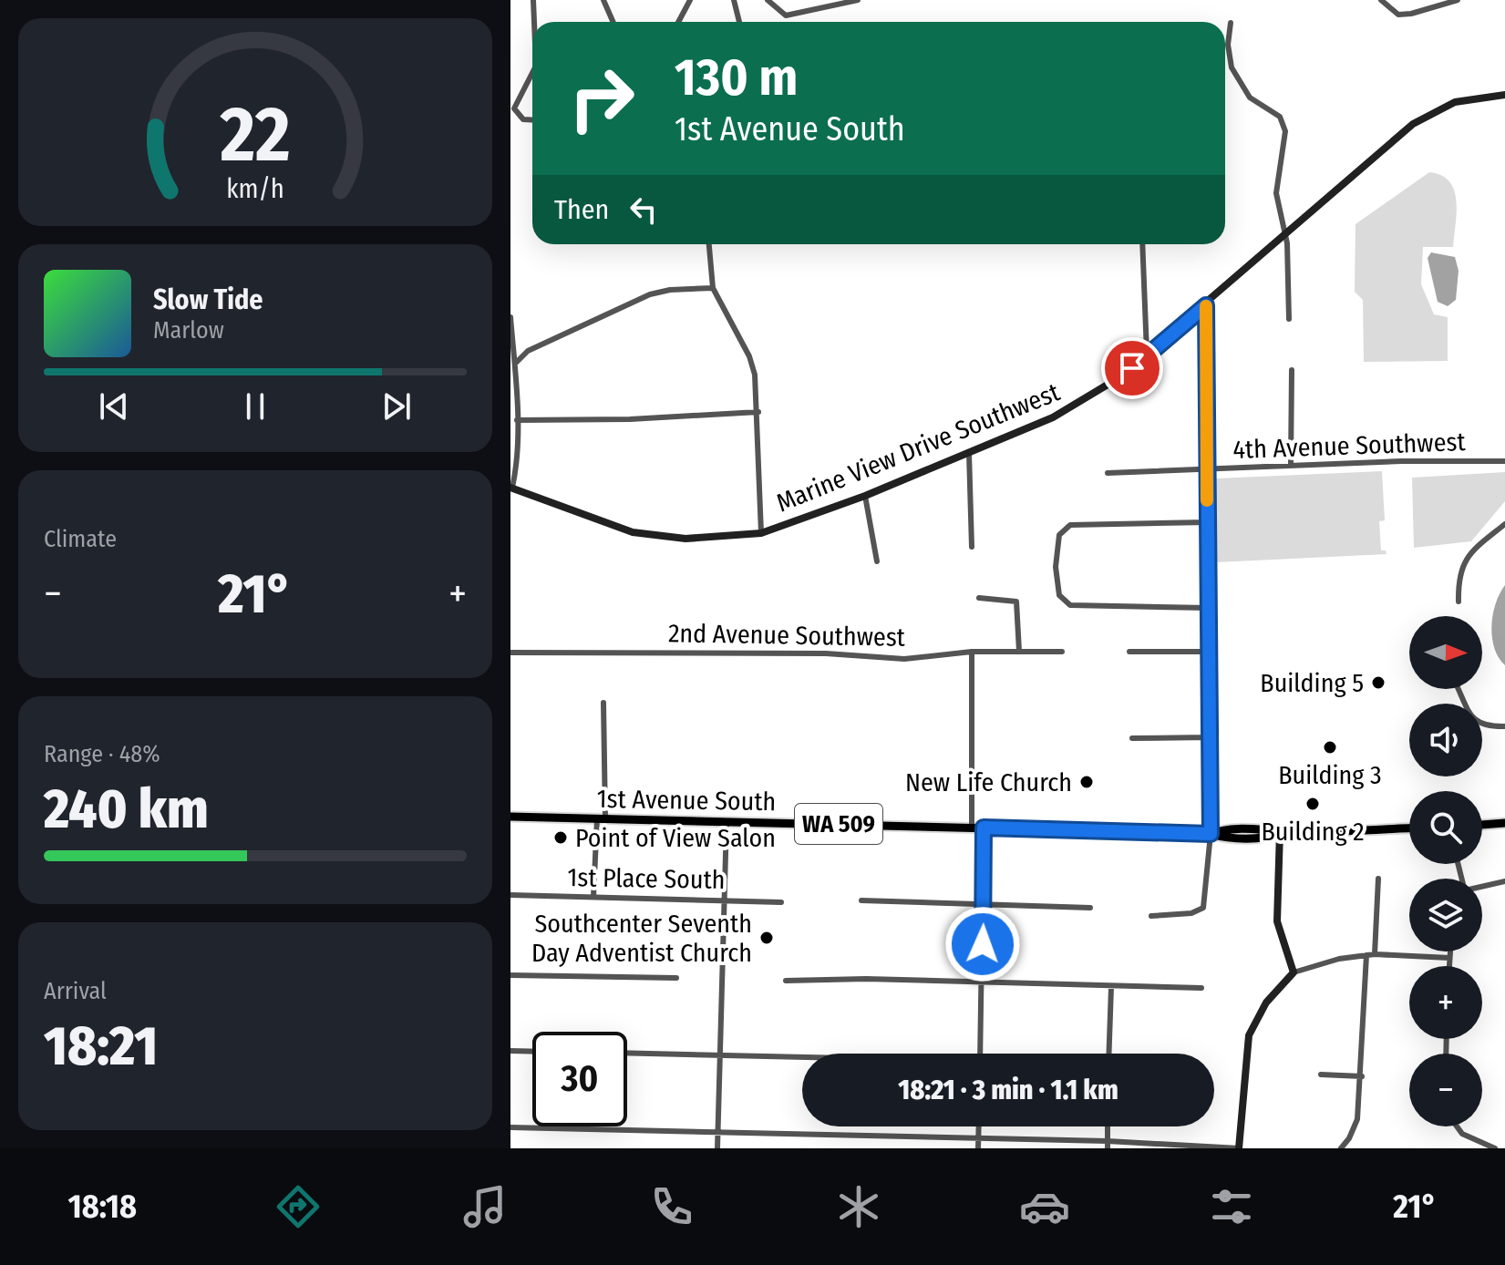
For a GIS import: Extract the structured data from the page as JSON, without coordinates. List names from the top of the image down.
{
  "streets": {
    "main road": ["1st Avenue South", "WA 509"],
    "street": [
      "4th Avenue Southwest",
      "Marine View Drive Southwest",
      "2nd Avenue Southwest",
      "1st Place South"
    ]
  },
  "places": [
    "Building 5",
    "Building 3",
    "New Life Church",
    "Building 2",
    "Point of View Salon",
    "Southcenter Seventh Day Adventist Church"
  ],
  "north": "right",
  "page": {
    "turn": ["130 m", "1st Avenue South"],
    "then": "Then",
    "song": ["Slow Tide", "Marlow"],
    "tile": [
      "Climate",
      ["Range · 48%", "240 km"],
      ["Arrival", "18:21"]
    ],
    "heat": ["−", "21°", "+"],
    "map_buttons": ["+", "−"],
    "limit": "30",
    "trip": "18:21 · 3 min · 1.1 km",
    "tabs": ["18:18", "21°"],
    "gauge": ["22", "km/h"]
  }
}
